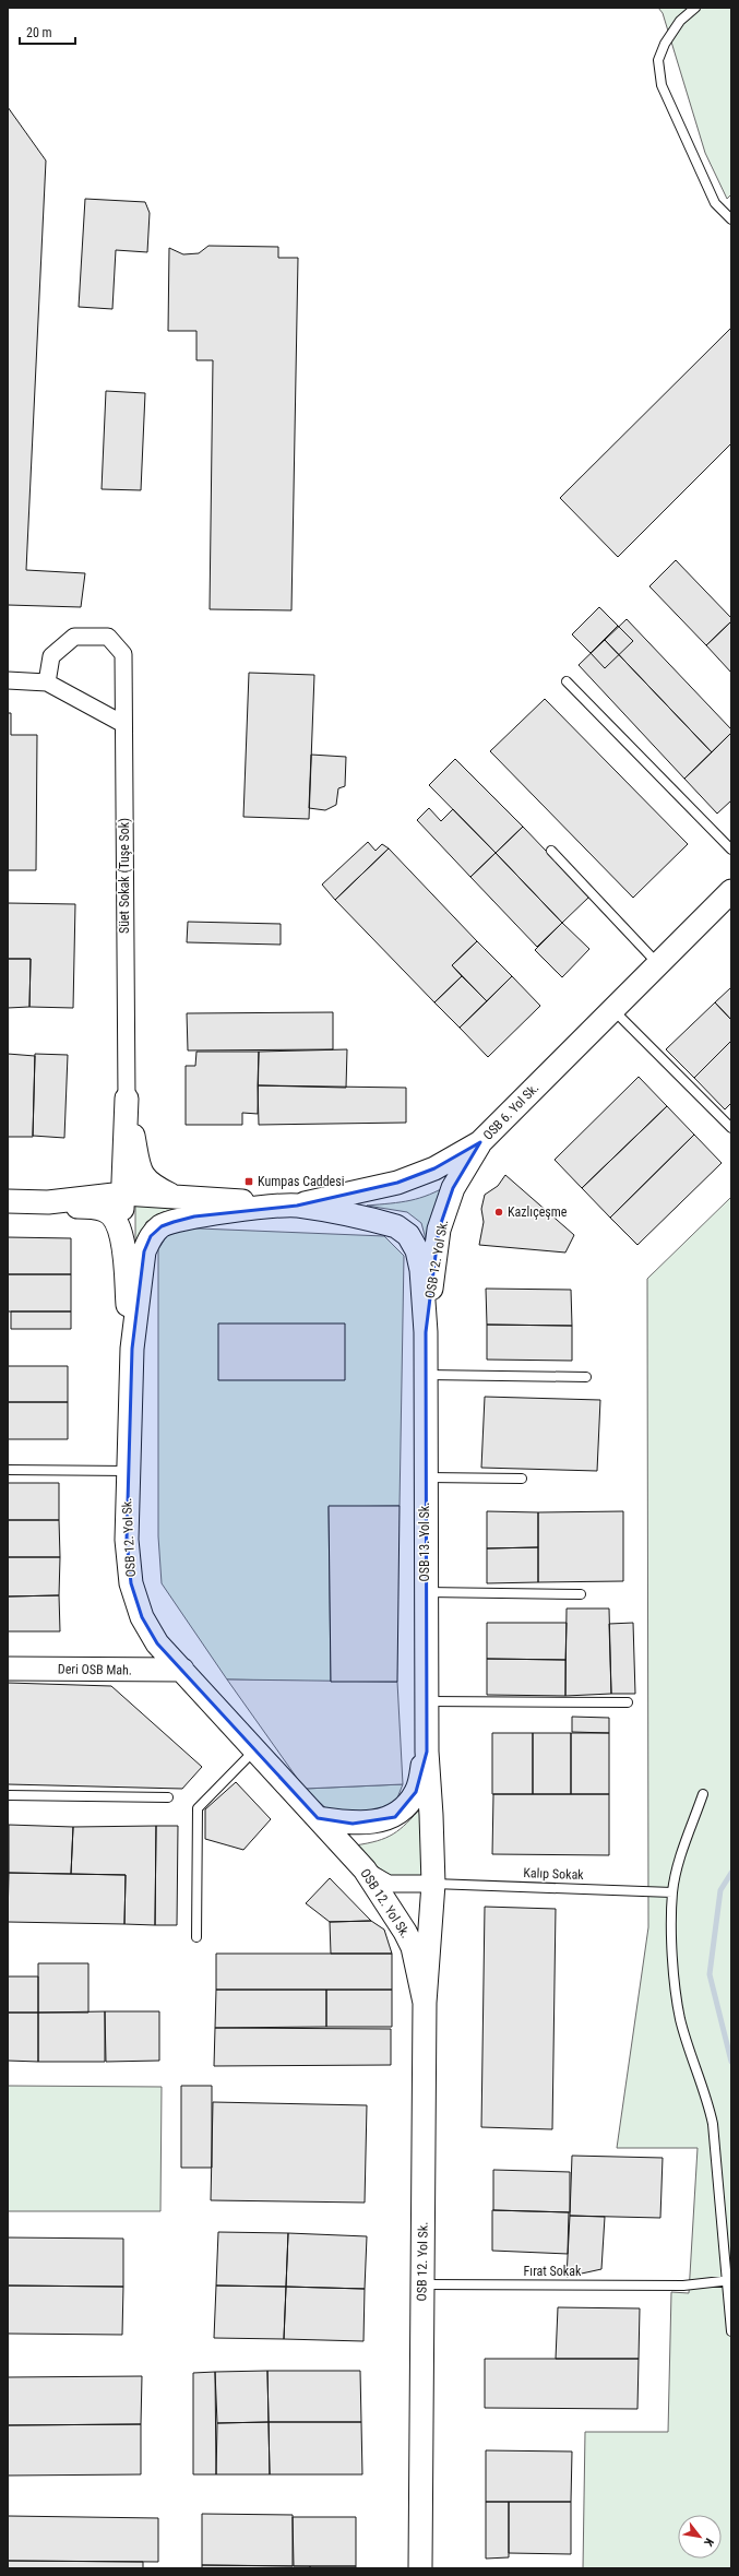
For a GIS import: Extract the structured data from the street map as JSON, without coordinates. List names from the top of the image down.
{
  "streets": {
    "main road": [
      "OSB 6. Yol Sk.",
      "OSB 12. Yol Sk.",
      "OSB 13. Yol Sk.",
      "Deri OSB Mah."
    ],
    "street": ["Süet Sokak (Tuşe Sok)"],
    "lane": ["Kalıp Sokak", "Fırat Sokak"]
  },
  "crossings": [
    ["OSB 6. Yol Sk.", "OSB 12. Yol Sk."],
    ["OSB 12. Yol Sk.", "OSB 13. Yol Sk."],
    ["OSB 12. Yol Sk.", "Deri OSB Mah."],
    ["OSB 12. Yol Sk.", "Fırat Sokak"]
  ],
  "places": {
    "transit": ["Kumpas Caddesi"],
    "other": ["Kazlıçeşme"]
  },
  "scale_bar": "20 m",
  "north": "bottom right"
}
